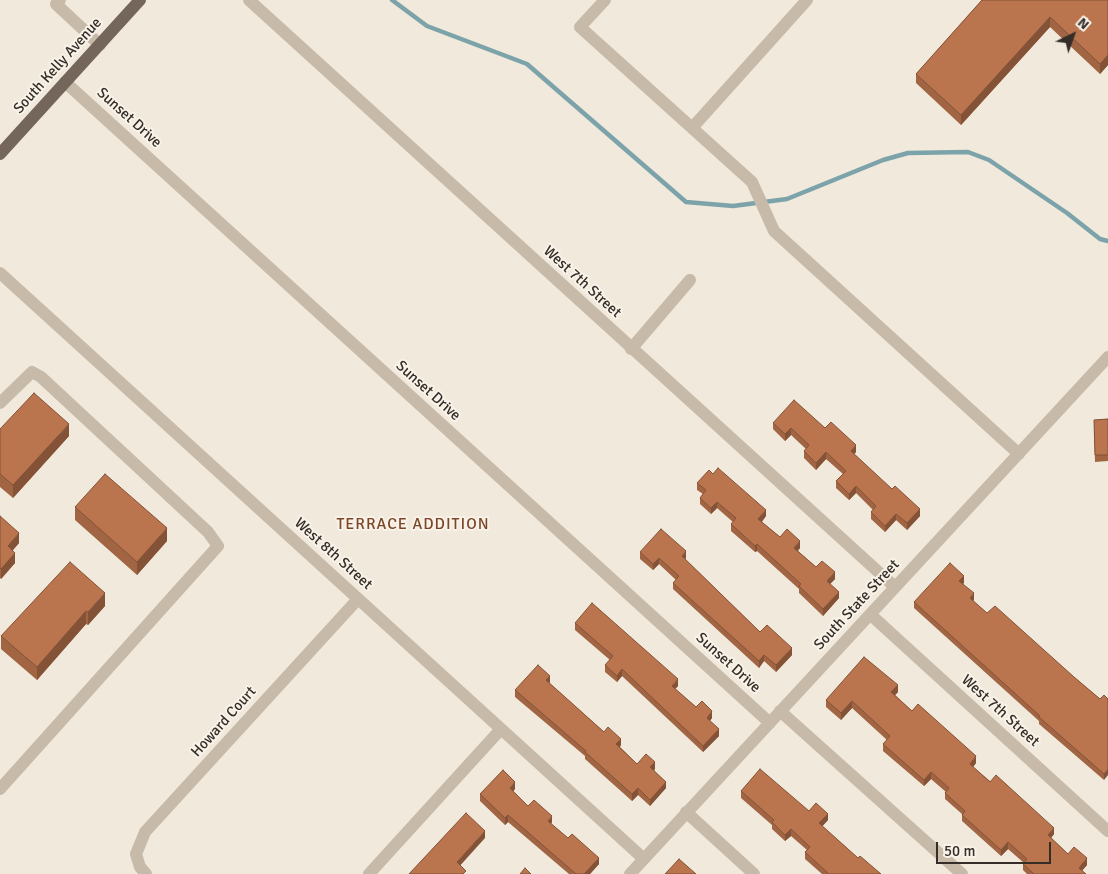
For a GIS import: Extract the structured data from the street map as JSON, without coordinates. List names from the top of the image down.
{
  "streets": {
    "main road": ["South Kelly Avenue"],
    "street": [
      "Sunset Drive",
      "West 7th Street",
      "West 8th Street",
      "South State Street",
      "Howard Court"
    ]
  },
  "crossings": [
    ["South Kelly Avenue", "Sunset Drive"],
    ["Sunset Drive", "South State Street"],
    ["West 7th Street", "South State Street"],
    ["West 8th Street", "South State Street"],
    ["West 8th Street", "Howard Court"]
  ],
  "districts": ["TERRACE ADDITION"],
  "scale_bar": "50 m",
  "north": "top right"
}
